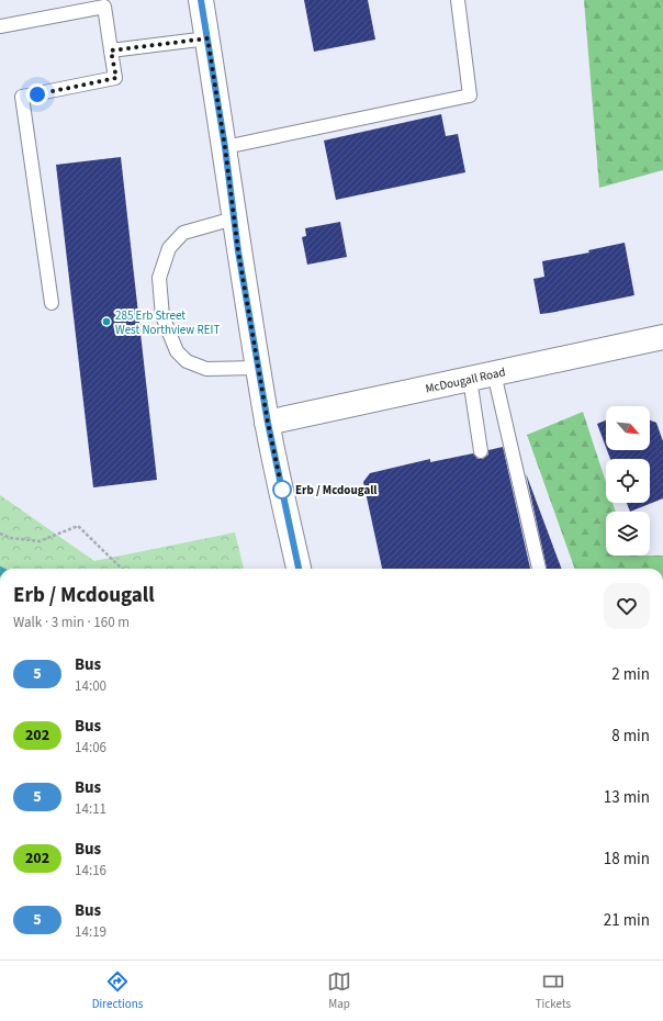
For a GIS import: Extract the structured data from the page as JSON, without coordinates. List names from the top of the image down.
{
  "streets": {
    "main road": ["McDougall Road"]
  },
  "places": ["285 Erb Street West Northview REIT", "Erb / Mcdougall"],
  "lines": ["bus line 5"],
  "north": "bottom right",
  "page": {
    "heading": ["Erb / Mcdougall", "Walk · 3 min · 160 m"],
    "list": [
      {
        "mark": "5",
        "name": "Bus",
        "note": "14:00",
        "value": "2 min"
      },
      {
        "mark": "202",
        "name": "Bus",
        "note": "14:06",
        "value": "8 min"
      },
      {
        "mark": "5",
        "name": "Bus",
        "note": "14:11",
        "value": "13 min"
      },
      {
        "mark": "202",
        "name": "Bus",
        "note": "14:16",
        "value": "18 min"
      },
      {
        "mark": "5",
        "name": "Bus",
        "note": "14:19",
        "value": "21 min"
      }
    ],
    "tabs": ["Directions", "Map", "Tickets"]
  }
}
